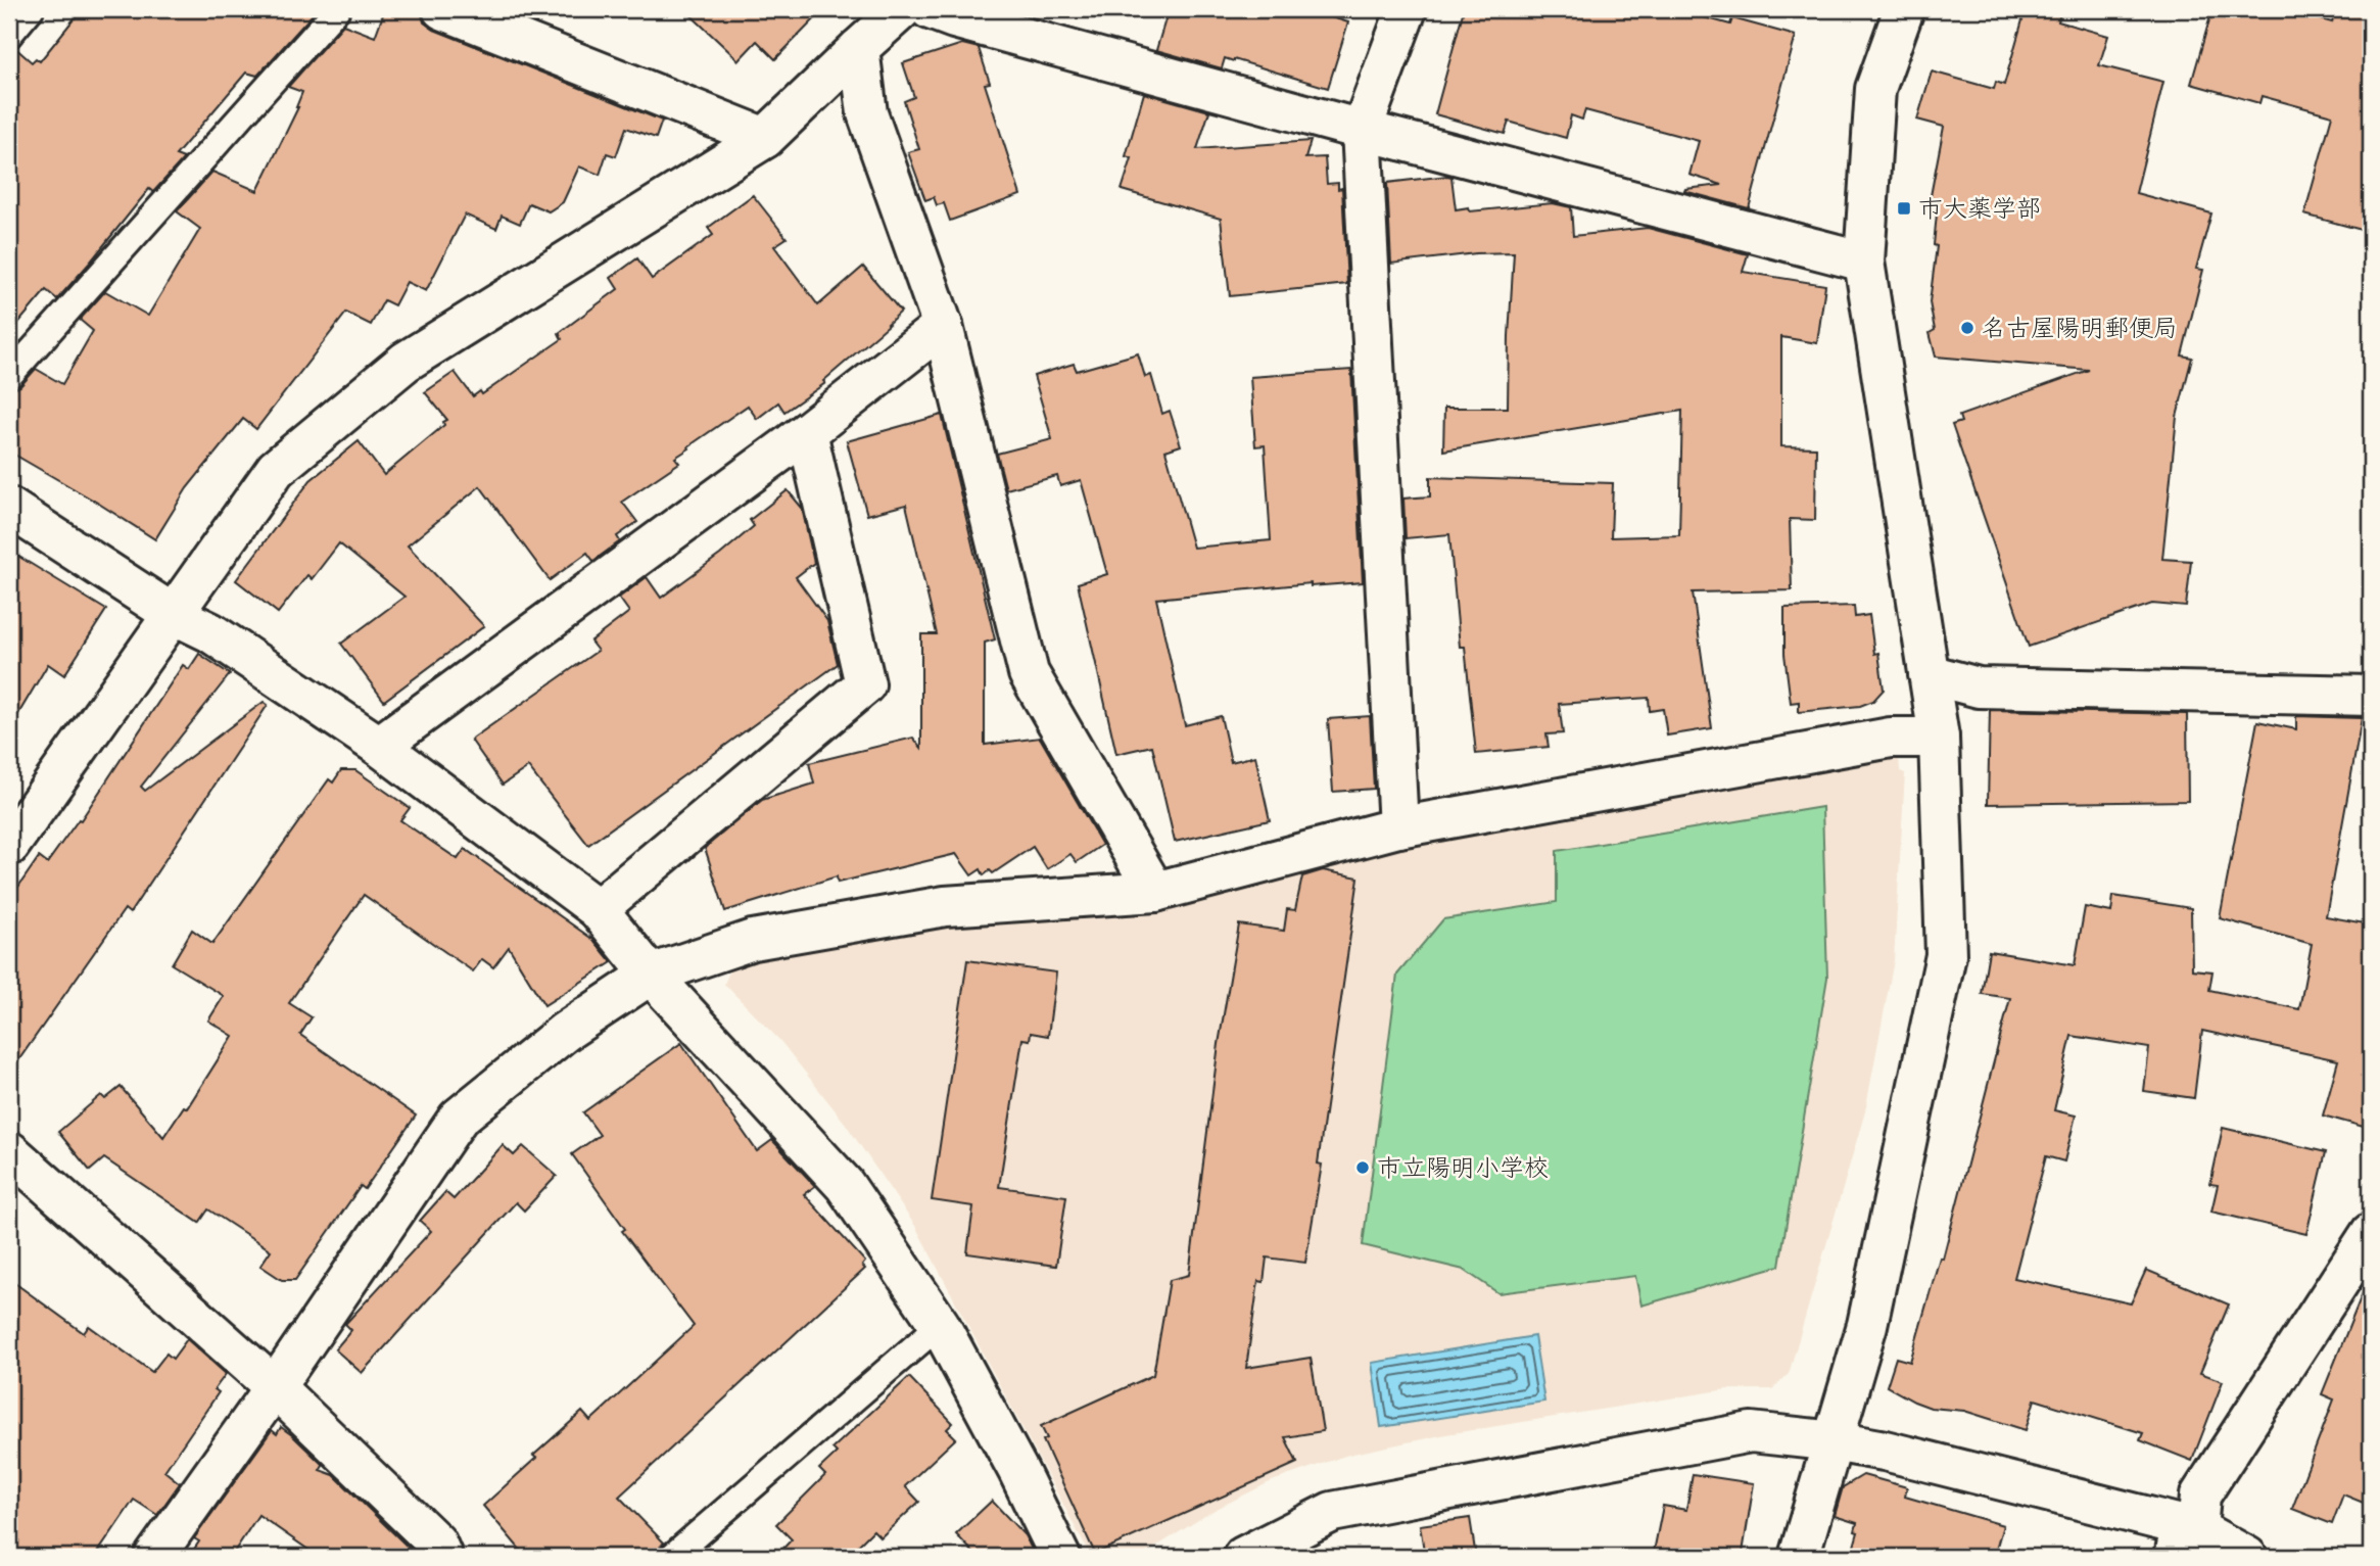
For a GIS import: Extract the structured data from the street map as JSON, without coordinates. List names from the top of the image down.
{
  "places": {
    "transit": ["市大薬学部"],
    "other": ["名古屋陽明郵便局", "市立陽明小学校"]
  }
}
